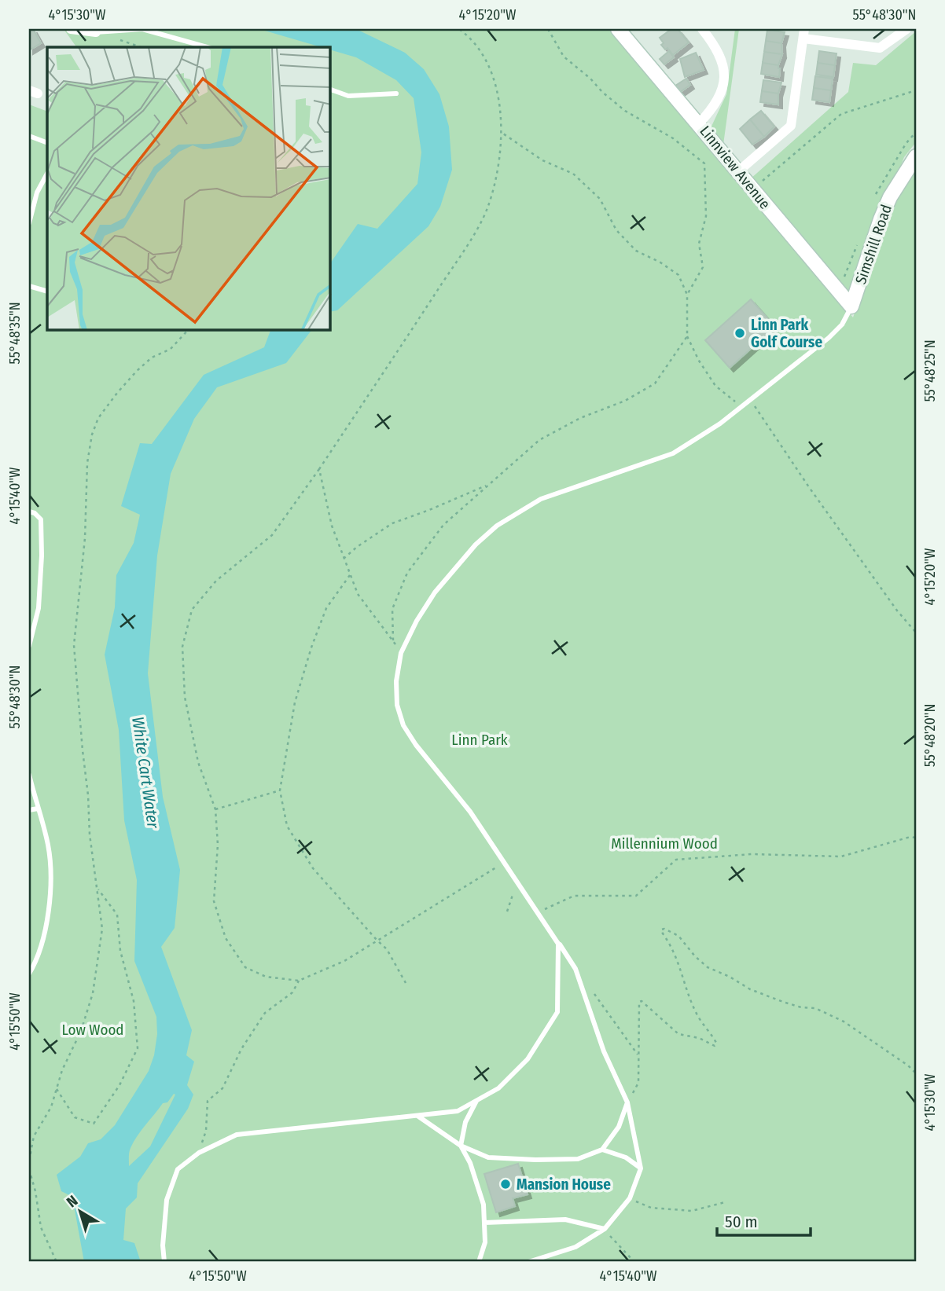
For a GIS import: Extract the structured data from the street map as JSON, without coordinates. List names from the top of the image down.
{
  "streets": {
    "street": ["Linnview Avenue", "Simshill Road"]
  },
  "crossings": [
    ["Linnview Avenue", "Simshill Road"]
  ],
  "water": ["White Cart Water"],
  "parks": ["Linn Park", "Millennium Wood", "Low Wood"],
  "places": ["Linn Park Golf Course", "Mansion House"],
  "scale_bar": "50 m",
  "north": "top left",
  "coordinates": [
    "4°15'30\"W",
    "4°15'20\"W",
    "55°48'30\"N",
    "55°48'35\"N",
    "55°48'25\"N",
    "4°15'40\"W",
    "55°48'20\"N",
    "4°15'50\"W"
  ]
}
